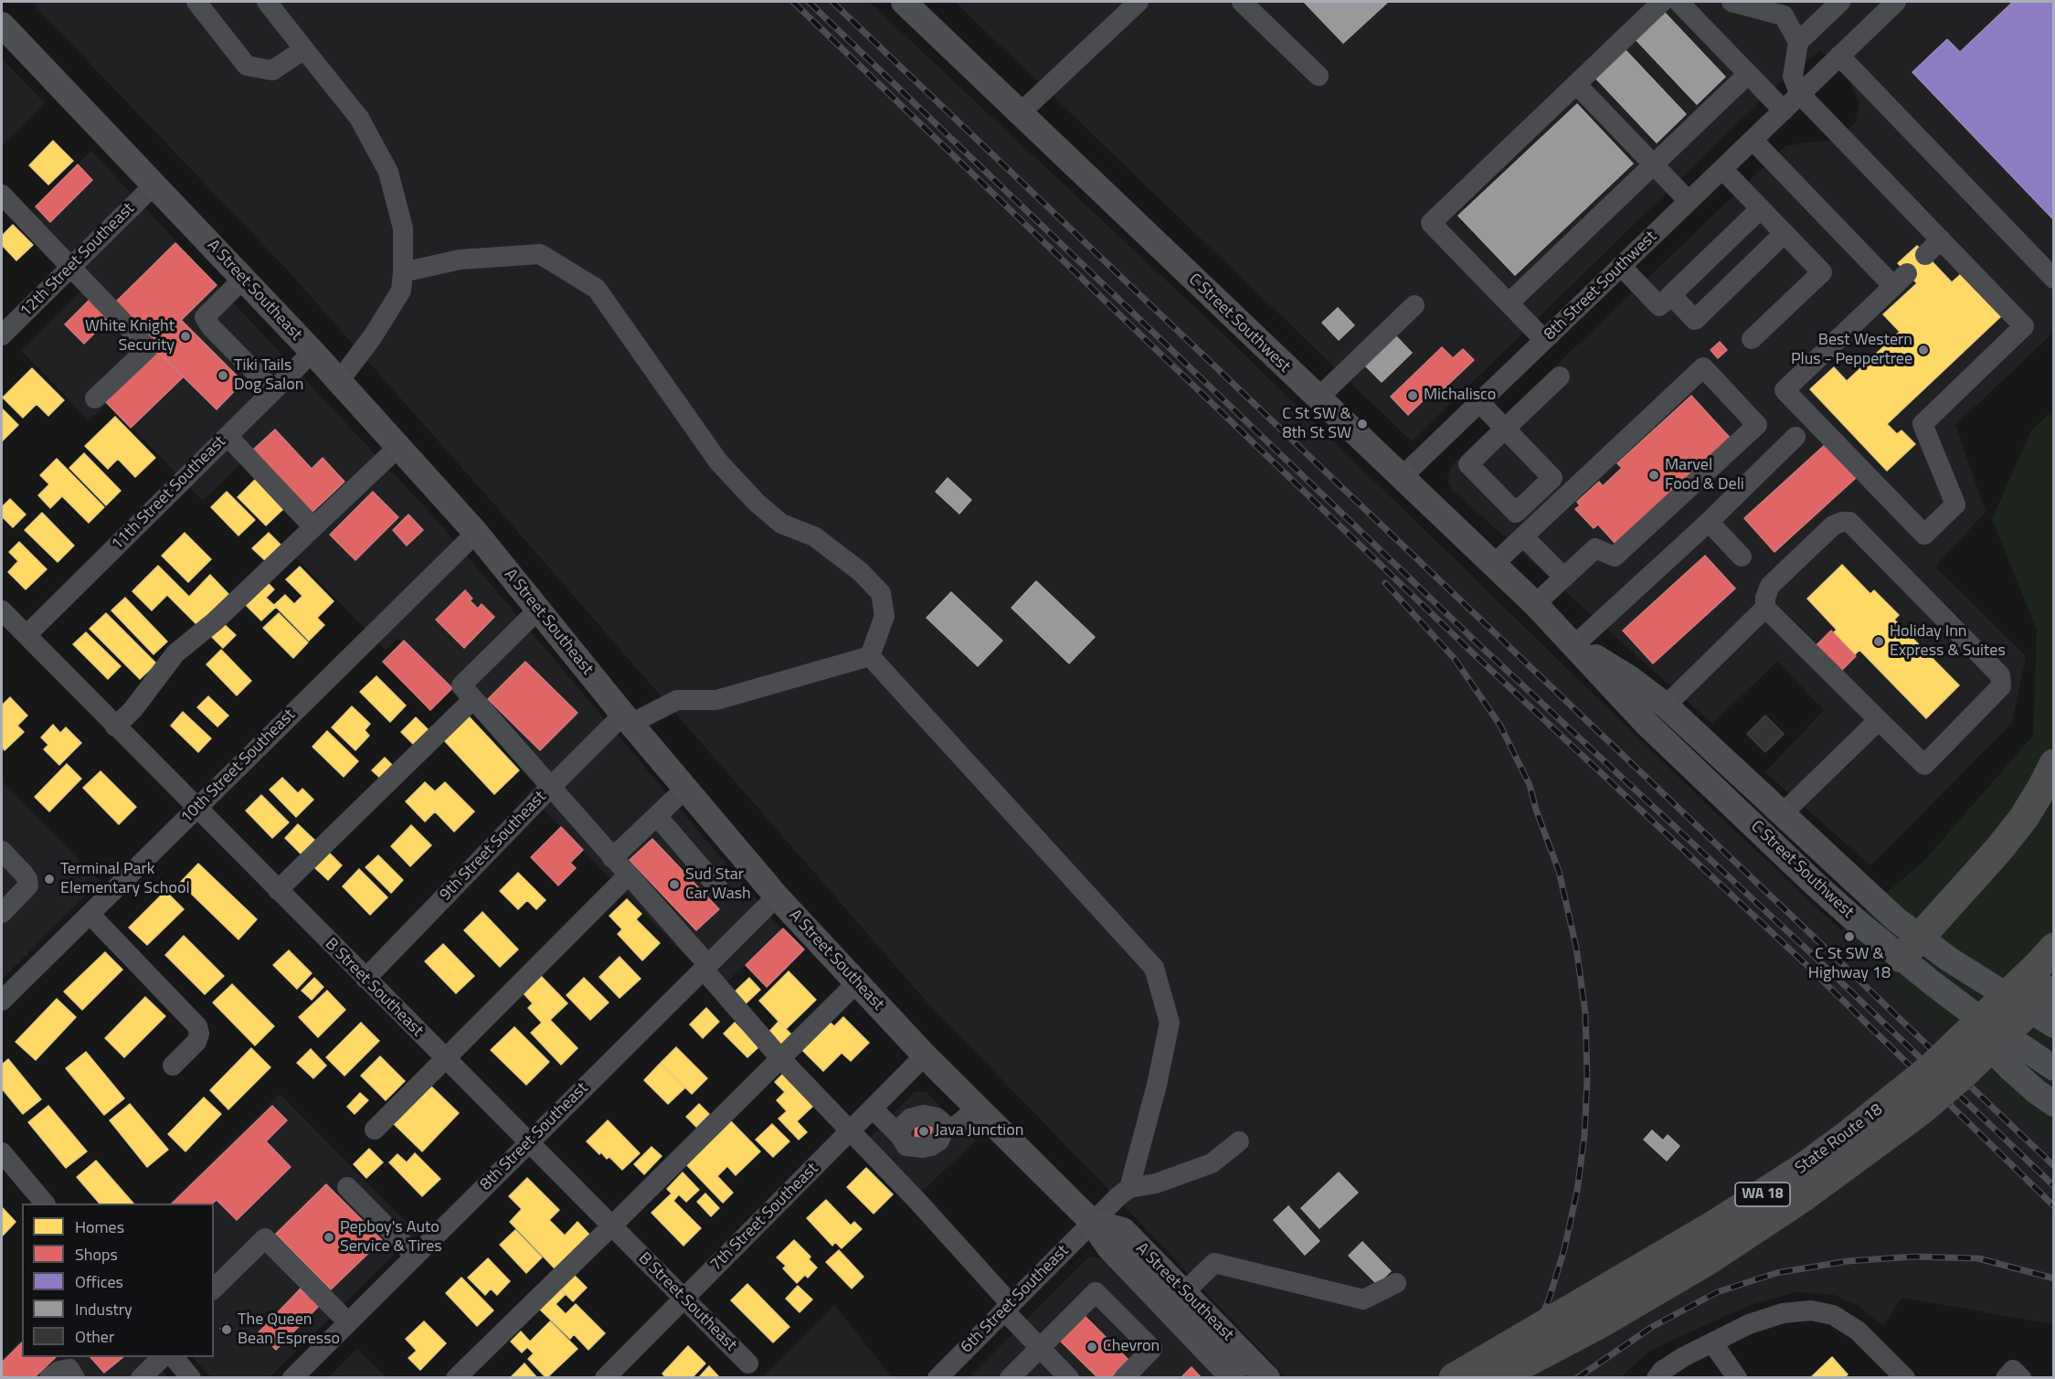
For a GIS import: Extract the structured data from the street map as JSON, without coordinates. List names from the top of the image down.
{
  "streets": {
    "highway": ["State Route 18", "WA 18"],
    "main road": ["A Street Southeast", "C Street Southwest"],
    "street": [
      "12th Street Southeast",
      "8th Street Southwest",
      "11th Street Southeast",
      "10th Street Southeast",
      "9th Street Southeast",
      "B Street Southeast",
      "8th Street Southeast",
      "7th Street Southeast",
      "6th Street Southeast"
    ]
  },
  "crossings": [
    ["12th Street Southeast", "A Street Southeast"],
    ["8th Street Southwest", "C Street Southwest"],
    ["A Street Southeast", "11th Street Southeast"],
    ["A Street Southeast", "10th Street Southeast"],
    ["A Street Southeast", "9th Street Southeast"],
    ["A Street Southeast", "8th Street Southeast"],
    ["A Street Southeast", "7th Street Southeast"],
    ["A Street Southeast", "6th Street Southeast"],
    ["11th Street Southeast", "B Street Southeast"],
    ["10th Street Southeast", "B Street Southeast"],
    ["9th Street Southeast", "B Street Southeast"],
    ["B Street Southeast", "8th Street Southeast"],
    ["B Street Southeast", "7th Street Southeast"]
  ],
  "places": [
    "White Knight Security",
    "Best Western Plus - Peppertree",
    "Tiki Tails Dog Salon",
    "Michalisco",
    "C St SW & 8th St SW",
    "Marvel Food & Deli",
    "Holiday Inn Express & Suites",
    "Terminal Park Elementary School",
    "Sud Star Car Wash",
    "C St SW & Highway 18",
    "Java Junction",
    "Pepboy's Auto Service & Tires",
    "The Queen Bean Espresso",
    "Chevron"
  ],
  "legend": [
    "Homes",
    "Shops",
    "Offices",
    "Industry",
    "Other"
  ]
}
